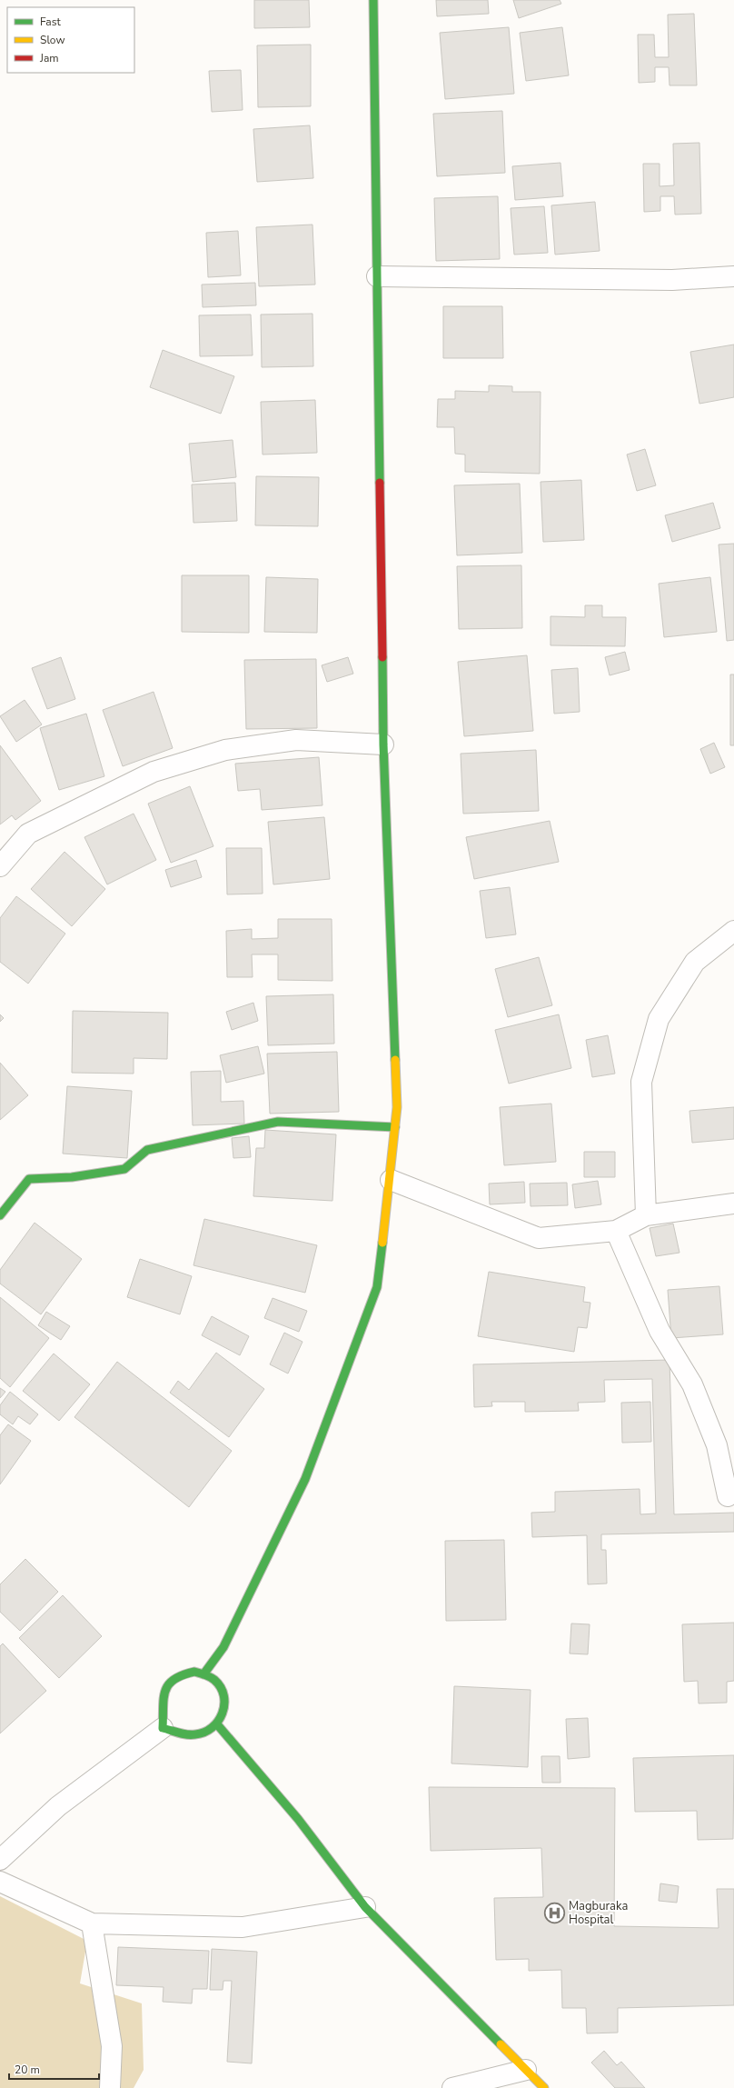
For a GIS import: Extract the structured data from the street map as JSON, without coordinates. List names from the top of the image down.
{
  "places": {
    "hospital": ["Magburaka Hospital"]
  },
  "legend": ["Fast", "Slow", "Jam"],
  "scale_bar": "20 m"
}
